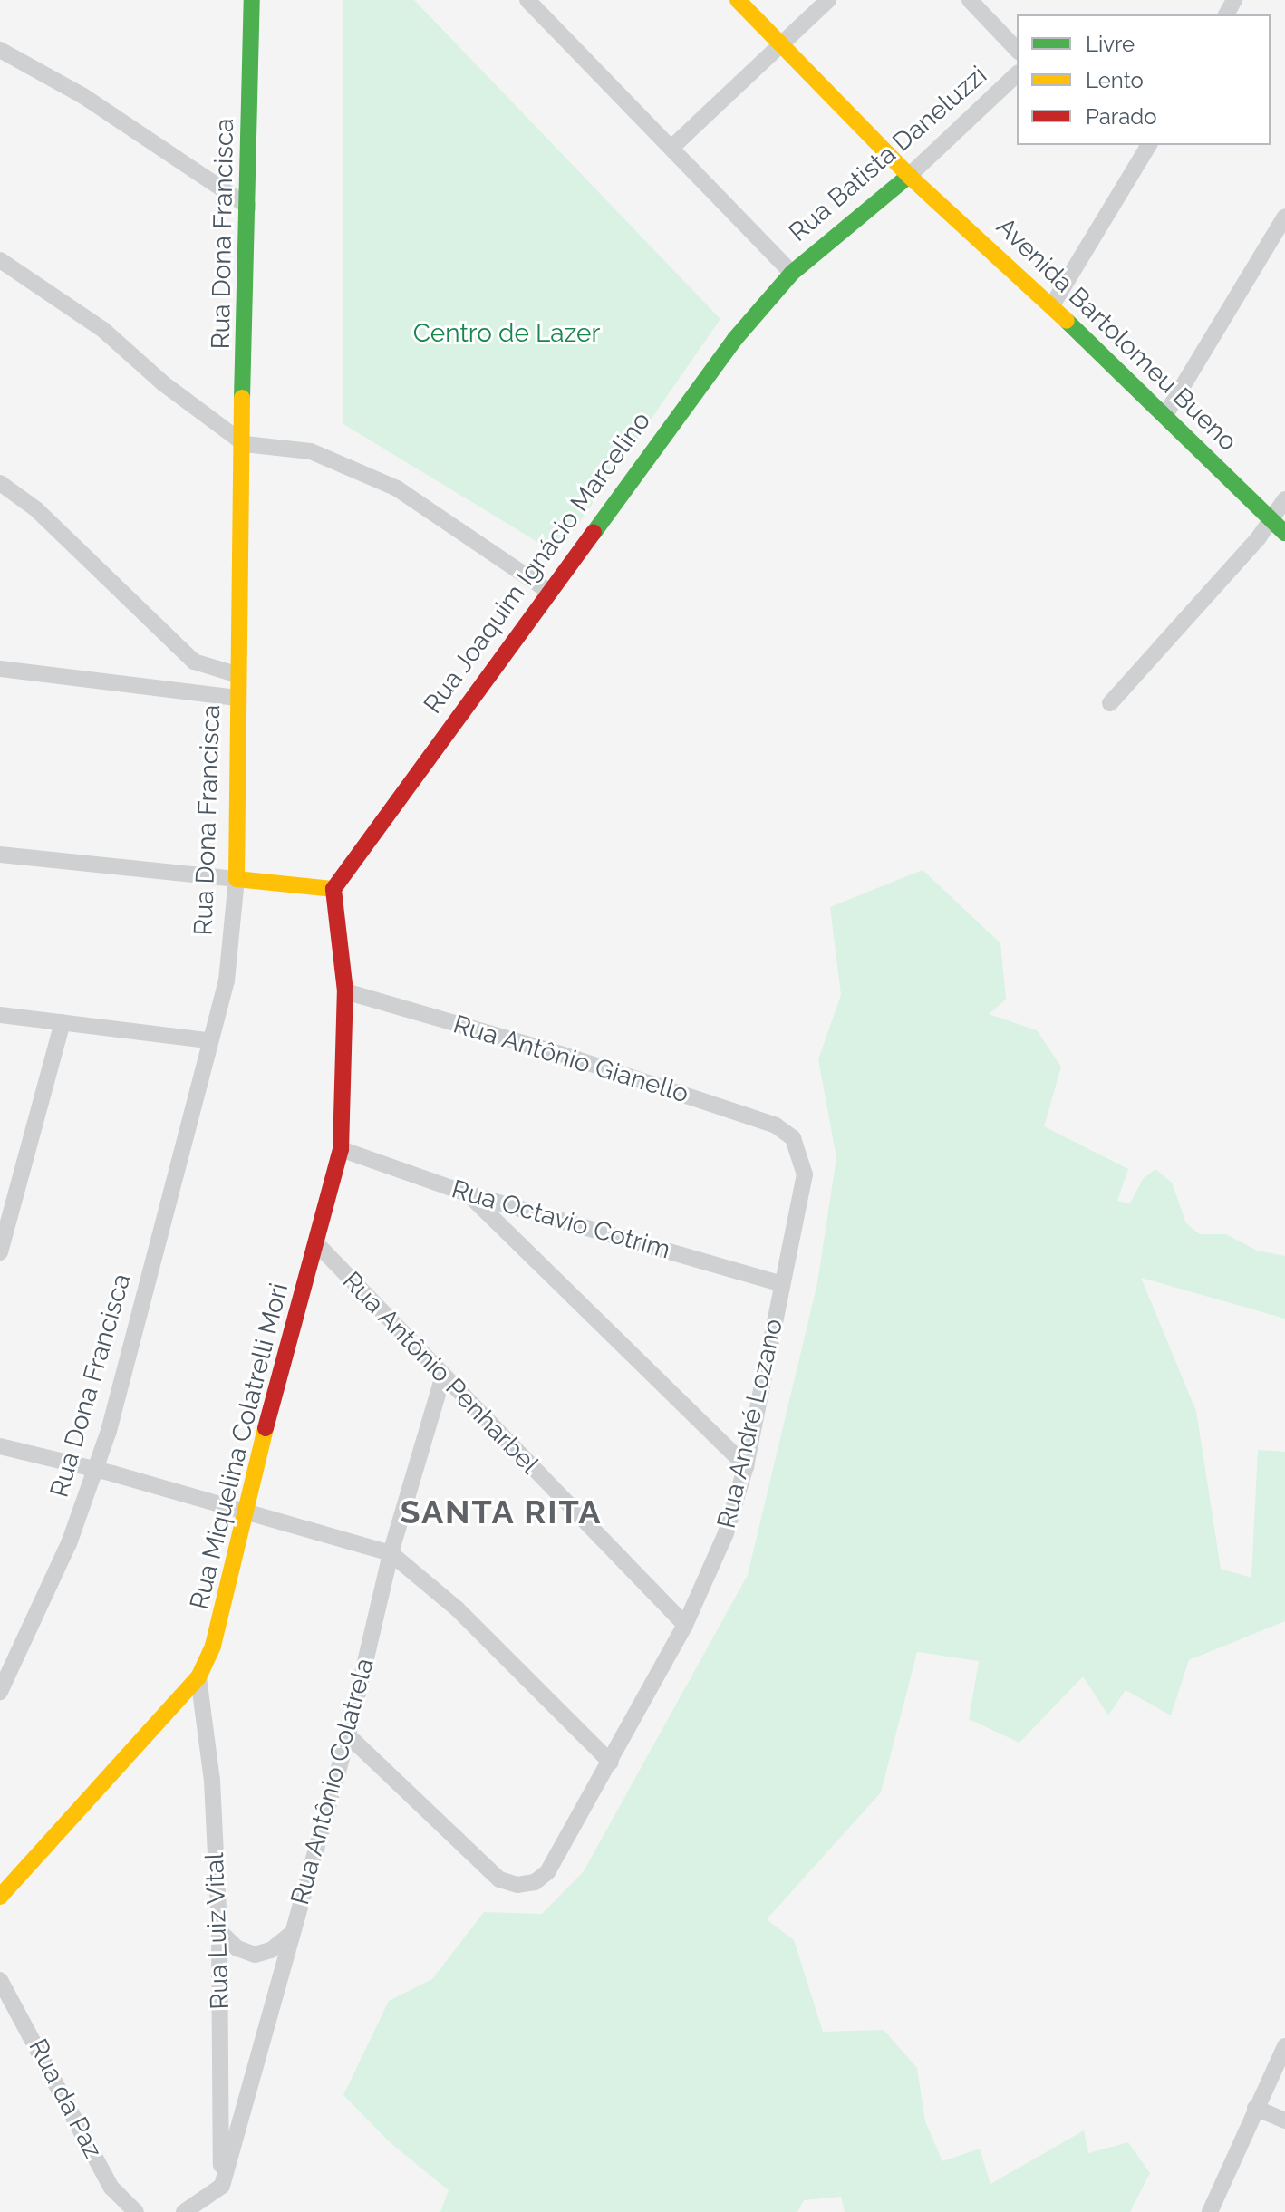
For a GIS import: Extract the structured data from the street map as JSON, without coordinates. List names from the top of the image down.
{
  "streets": {
    "street": [
      "Rua Batista Daneluzzi",
      "Rua Dona Francisca",
      "Avenida Bartolomeu Bueno",
      "Rua Joaquim Ignácio Marcelino",
      "Rua Antônio Gianello",
      "Rua Octavio Cotrim",
      "Rua Antônio Penharbel",
      "Rua André Lozano",
      "Rua Miquelina Colatrelli Mori",
      "Rua Antônio Colatrela",
      "Rua Luiz Vital",
      "Rua da Paz"
    ]
  },
  "crossings": [
    ["Rua Batista Daneluzzi", "Avenida Bartolomeu Bueno"],
    ["Rua Batista Daneluzzi", "Rua Joaquim Ignácio Marcelino"],
    ["Rua Joaquim Ignácio Marcelino", "Rua Miquelina Colatrelli Mori"],
    ["Rua Antônio Gianello", "Rua André Lozano"],
    ["Rua Antônio Gianello", "Rua Miquelina Colatrelli Mori"],
    ["Rua Octavio Cotrim", "Rua André Lozano"],
    ["Rua Octavio Cotrim", "Rua Miquelina Colatrelli Mori"],
    ["Rua Antônio Penharbel", "Rua André Lozano"],
    ["Rua Antônio Penharbel", "Rua Miquelina Colatrelli Mori"],
    ["Rua Antônio Penharbel", "Rua Antônio Colatrela"],
    ["Rua André Lozano", "Rua Antônio Colatrela"],
    ["Rua Miquelina Colatrelli Mori", "Rua Luiz Vital"],
    ["Rua Antônio Colatrela", "Rua Luiz Vital"]
  ],
  "districts": ["SANTA RITA"],
  "parks": ["Centro de Lazer"],
  "legend": ["Livre", "Lento", "Parado"]
}
